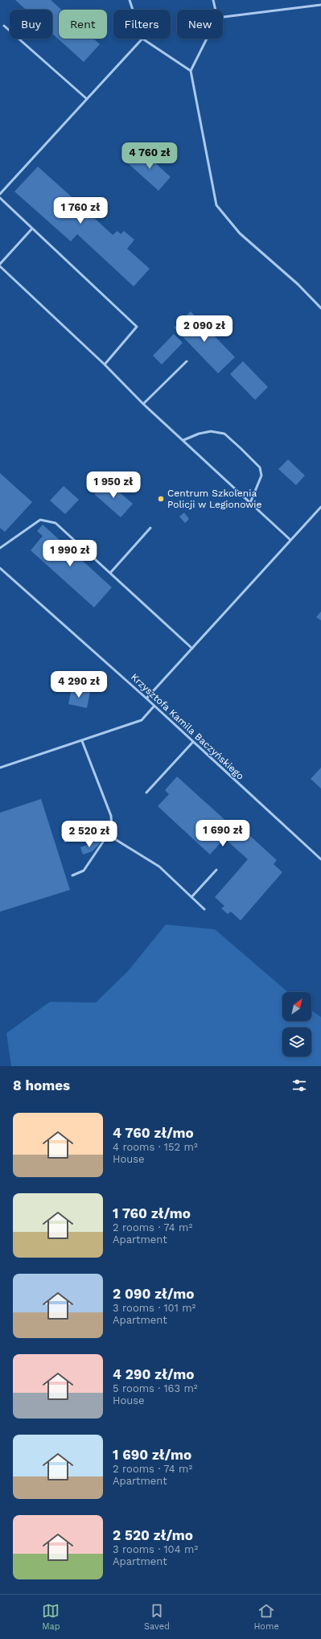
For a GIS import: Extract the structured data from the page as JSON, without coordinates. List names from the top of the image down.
{
  "streets": {
    "lane": ["Krzysztofa Kamila Baczyńskiego"]
  },
  "places": ["Centrum Szkolenia Policji w Legionowie"],
  "north": "top right",
  "page": {
    "chip": [
      "Buy",
      "Rent",
      "Filters",
      "New"
    ],
    "price": [
      "4 760 zł",
      "1 760 zł",
      "2 090 zł",
      "1 950 zł",
      "1 990 zł",
      "4 290 zł",
      "1 690 zł",
      "2 520 zł"
    ],
    "heading": "8 homes",
    "list": [
      {
        "name": "4 760 zł/mo",
        "note": "4 rooms · 152 m² · House"
      },
      {
        "name": "1 760 zł/mo",
        "note": "2 rooms · 74 m² · Apartment"
      },
      {
        "name": "2 090 zł/mo",
        "note": "3 rooms · 101 m² · Apartment"
      },
      {
        "name": "4 290 zł/mo",
        "note": "5 rooms · 163 m² · House"
      },
      {
        "name": "1 690 zł/mo",
        "note": "2 rooms · 74 m² · Apartment"
      },
      {
        "name": "2 520 zł/mo",
        "note": "3 rooms · 104 m² · Apartment"
      }
    ],
    "tabs": ["Map", "Saved", "Home"]
  }
}
